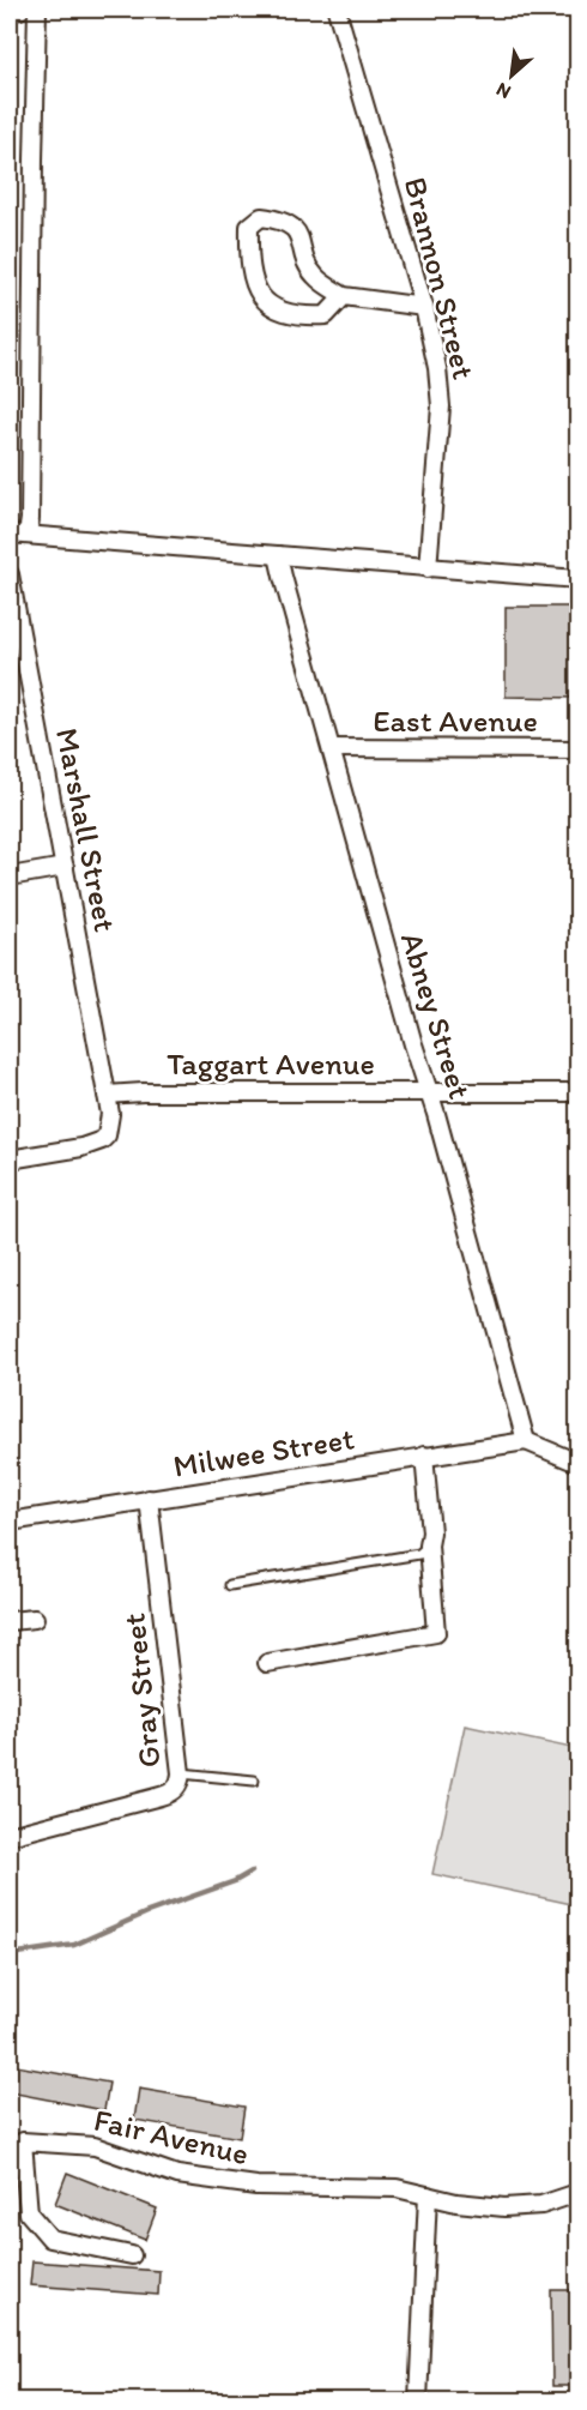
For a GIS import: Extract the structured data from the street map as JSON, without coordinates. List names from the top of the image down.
{
  "streets": {
    "street": [
      "Brannon Street",
      "East Avenue",
      "Marshall Street",
      "Abney Street",
      "Taggart Avenue",
      "Milwee Street",
      "Gray Street",
      "Fair Avenue"
    ]
  },
  "crossings": [
    ["East Avenue", "Abney Street"],
    ["Marshall Street", "Taggart Avenue"],
    ["Abney Street", "Taggart Avenue"],
    ["Abney Street", "Milwee Street"],
    ["Milwee Street", "Gray Street"]
  ],
  "north": "bottom left"
}
